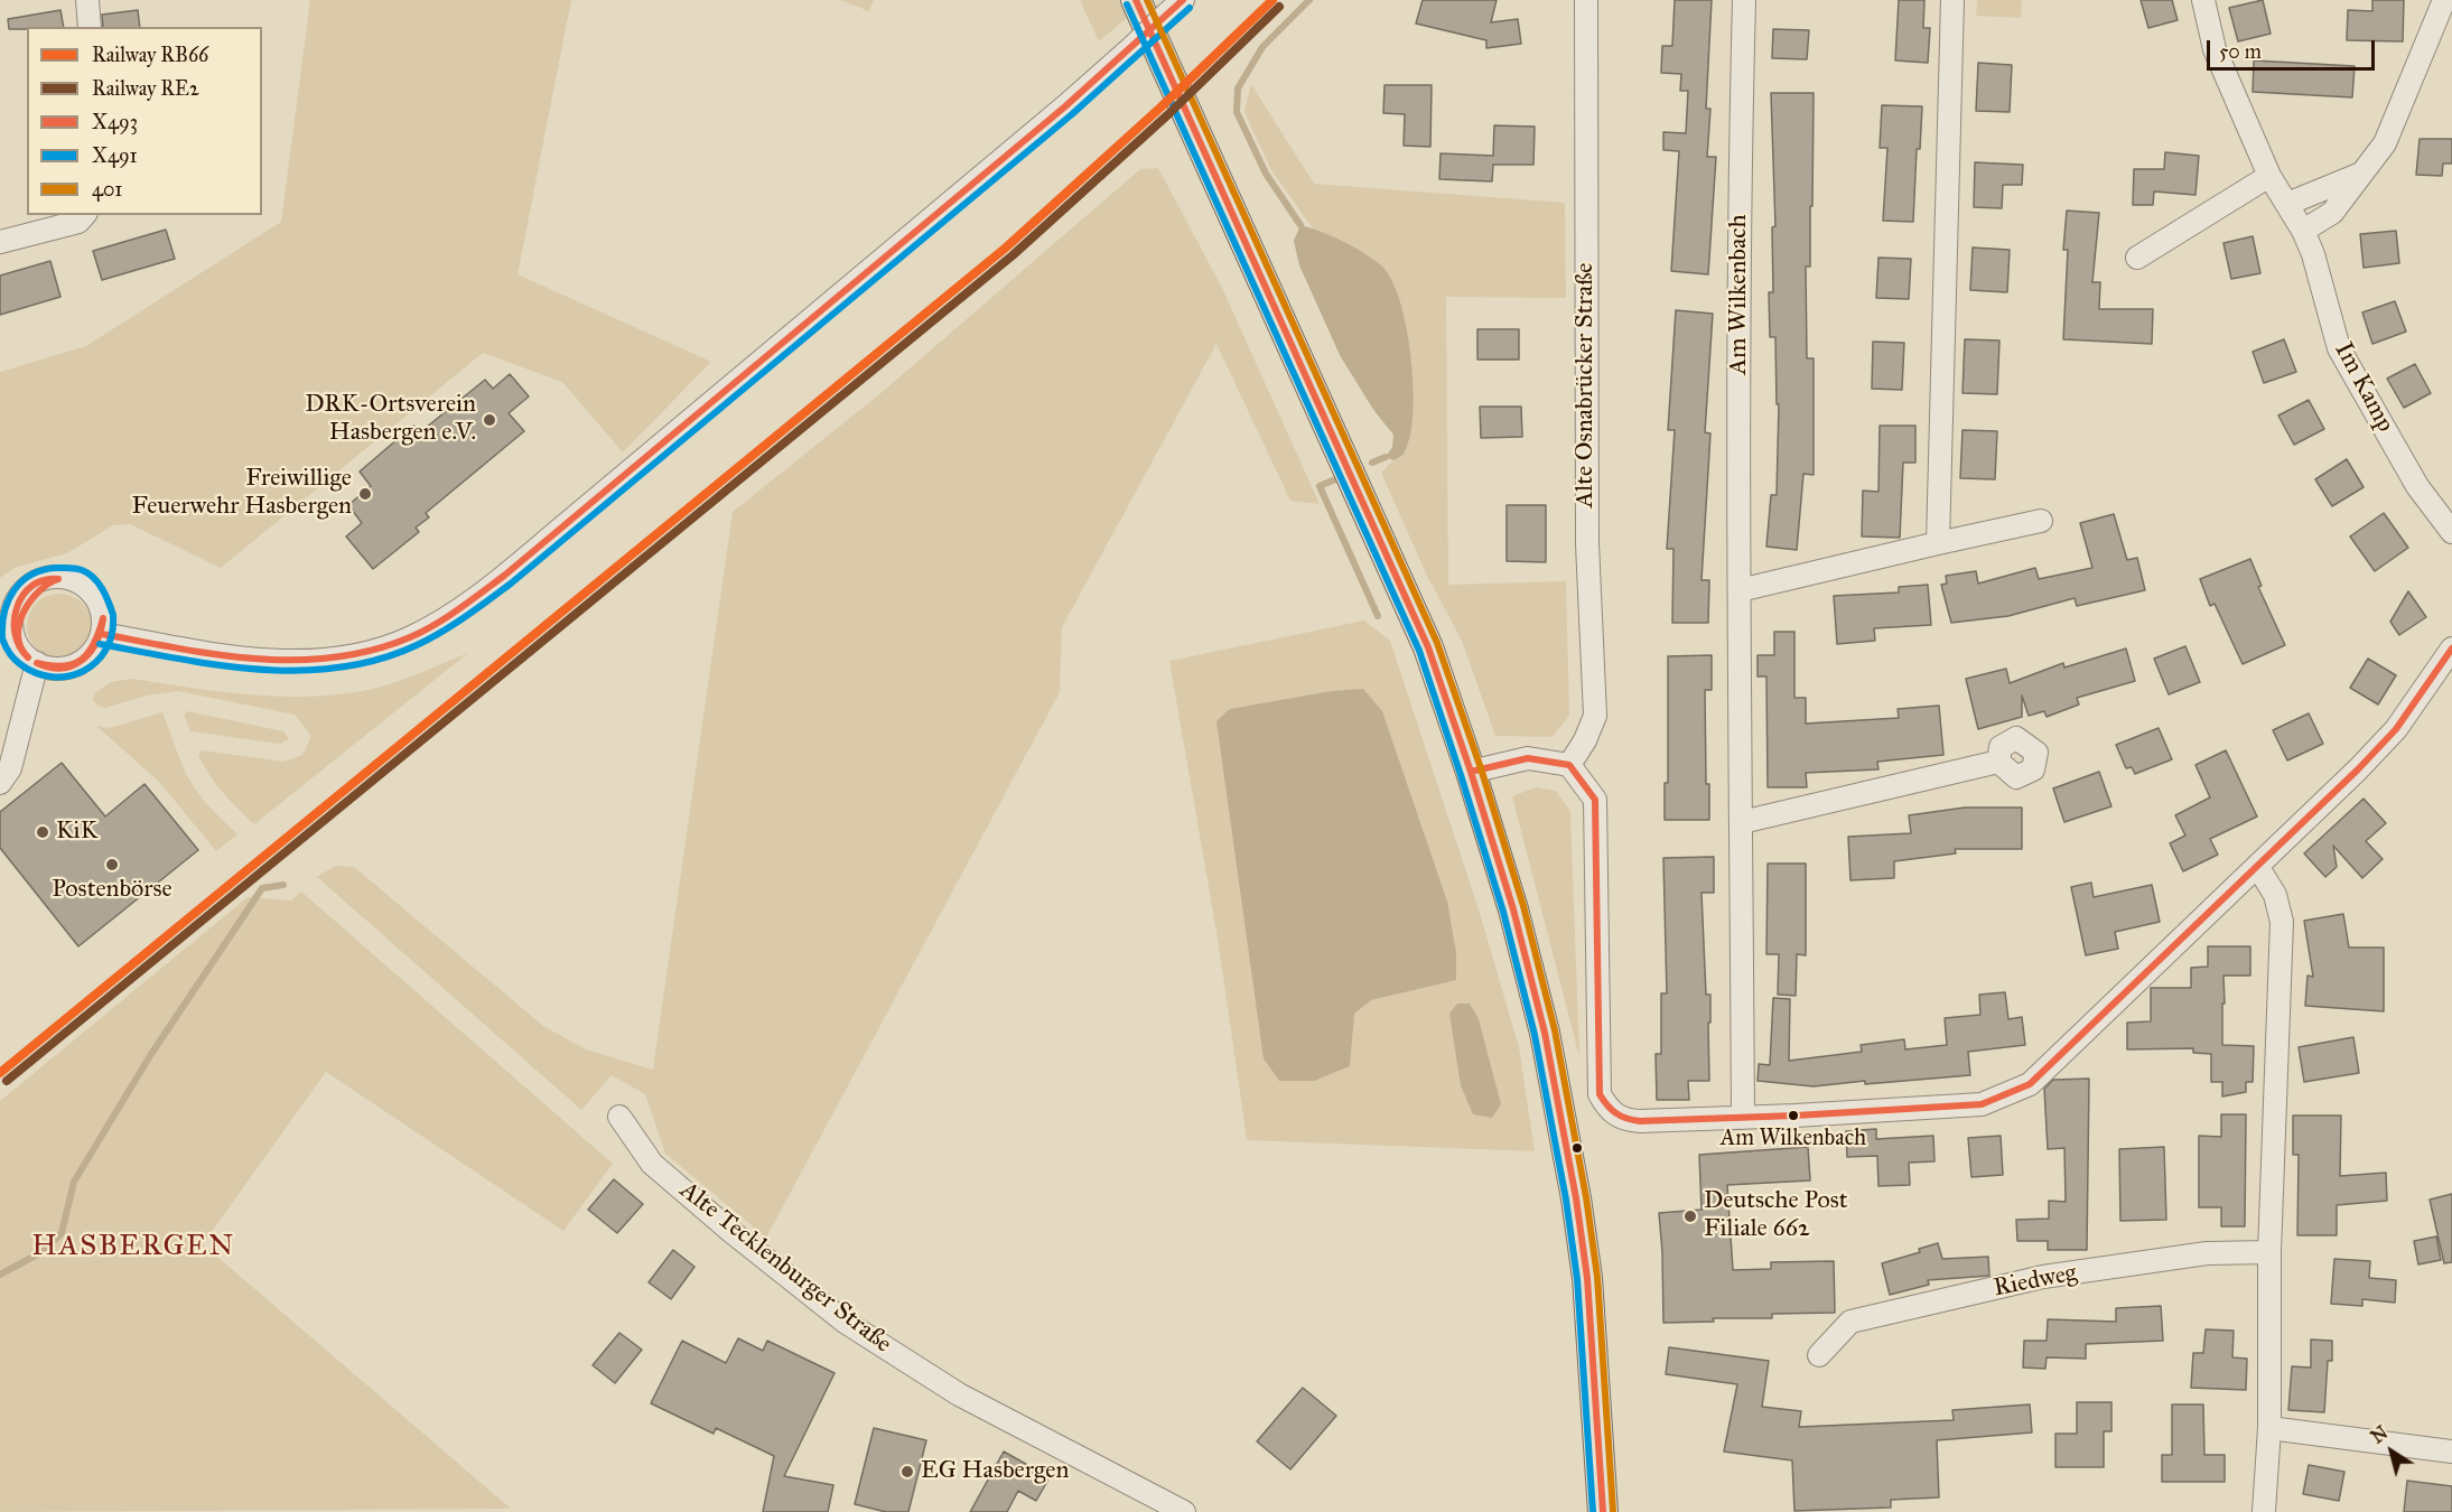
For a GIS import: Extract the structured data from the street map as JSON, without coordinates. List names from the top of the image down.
{
  "streets": {
    "street": [
      "Am Wilkenbach",
      "Alte Osnabrücker Straße",
      "Im Kamp",
      "Alte Tecklenburger Straße",
      "Riedweg"
    ]
  },
  "districts": ["HASBERGEN"],
  "places": [
    "DRK-Ortsverein Hasbergen e.V.",
    "Freiwillige Feuerwehr Hasbergen",
    "KiK",
    "Postenbörse",
    "Am Wilkenbach",
    "Deutsche Post Filiale 662",
    "EG Hasbergen"
  ],
  "lines": [
    "rail line RB66",
    "transit line X493",
    "transit line 401",
    "transit line X491",
    "rail line RE2"
  ],
  "legend": [
    "Railway RB66",
    "Railway RE2",
    "X493",
    "X491",
    "401"
  ],
  "scale_bar": "50 m",
  "north": "top left"
}
